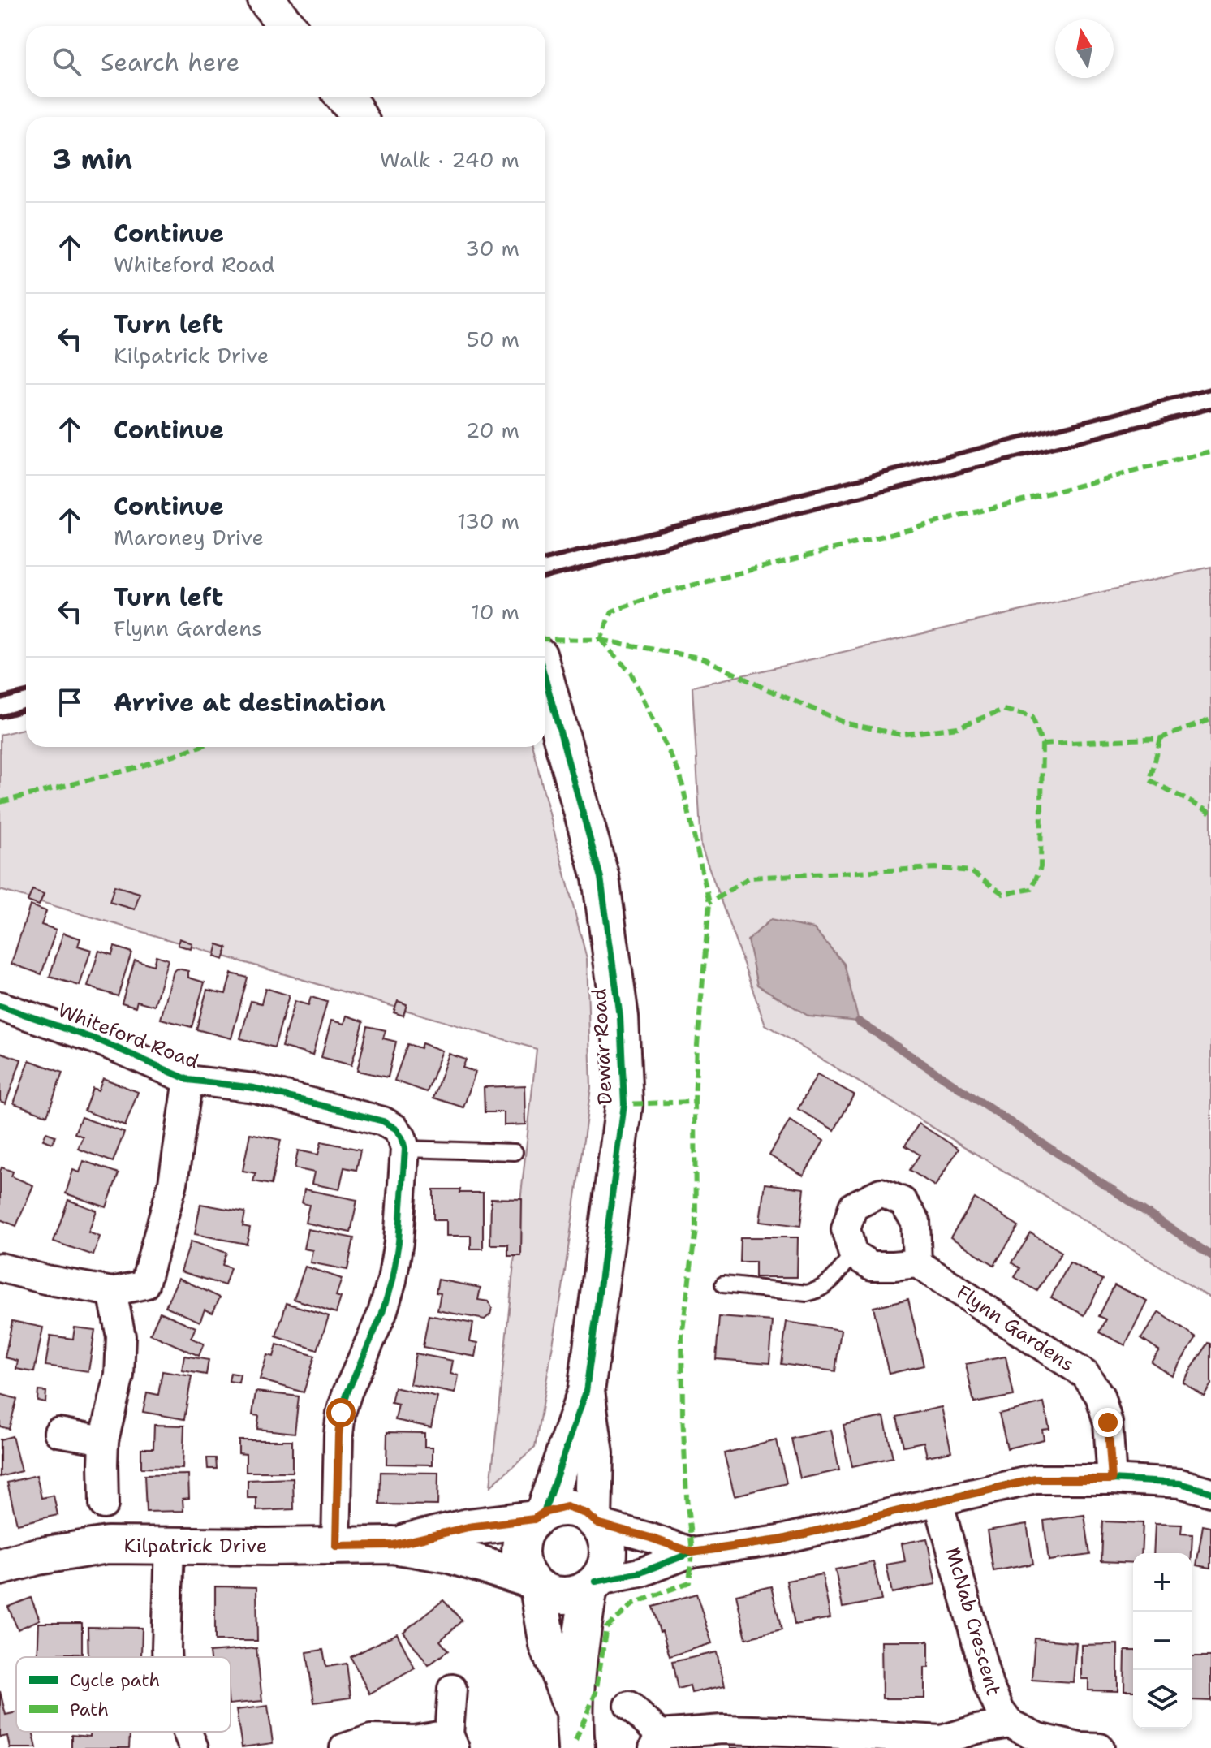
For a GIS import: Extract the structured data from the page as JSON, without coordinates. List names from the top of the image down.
{
  "streets": {
    "street": [
      "Whiteford Road",
      "Dewar Road",
      "Flynn Gardens",
      "Kilpatrick Drive",
      "McNab Crescent"
    ]
  },
  "crossings": [
    ["Dewar Road", "Kilpatrick Drive"]
  ],
  "legend": ["Cycle path", "Path"],
  "north": "top",
  "page": {
    "search": "Search here",
    "heading": ["3 min", "Walk · 240 m"],
    "list": [
      ["Continue", "Whiteford Road", "30 m"],
      ["Turn left", "Kilpatrick Drive", "50 m"],
      ["Continue", "20 m"],
      ["Continue", "Maroney Drive", "130 m"],
      ["Turn left", "Flynn Gardens", "10 m"],
      "Arrive at destination"
    ],
    "map_buttons": ["+", "−"]
  }
}
